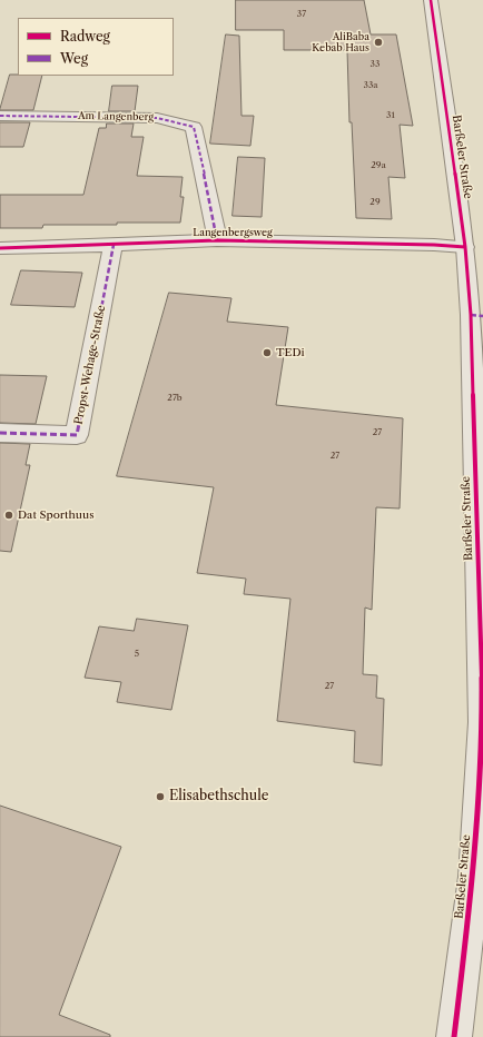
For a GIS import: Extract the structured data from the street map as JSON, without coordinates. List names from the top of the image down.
{
  "streets": {
    "street": [
      "Am Langenberg",
      "Barßeler Straße",
      "Langenbergsweg",
      "Propst-Wehage-Straße"
    ]
  },
  "crossings": [
    ["Am Langenberg", "Langenbergsweg"],
    ["Barßeler Straße", "Langenbergsweg"],
    ["Langenbergsweg", "Propst-Wehage-Straße"]
  ],
  "places": [
    "AliBaba Kebab Haus",
    "TEDi",
    "Dat Sporthuus",
    "Elisabethschule"
  ],
  "house_numbers": [
    "37",
    "33",
    "33a",
    "31",
    "29a",
    "29",
    "27b",
    "27",
    "27",
    "5",
    "27"
  ],
  "legend": ["Radweg", "Weg"]
}
